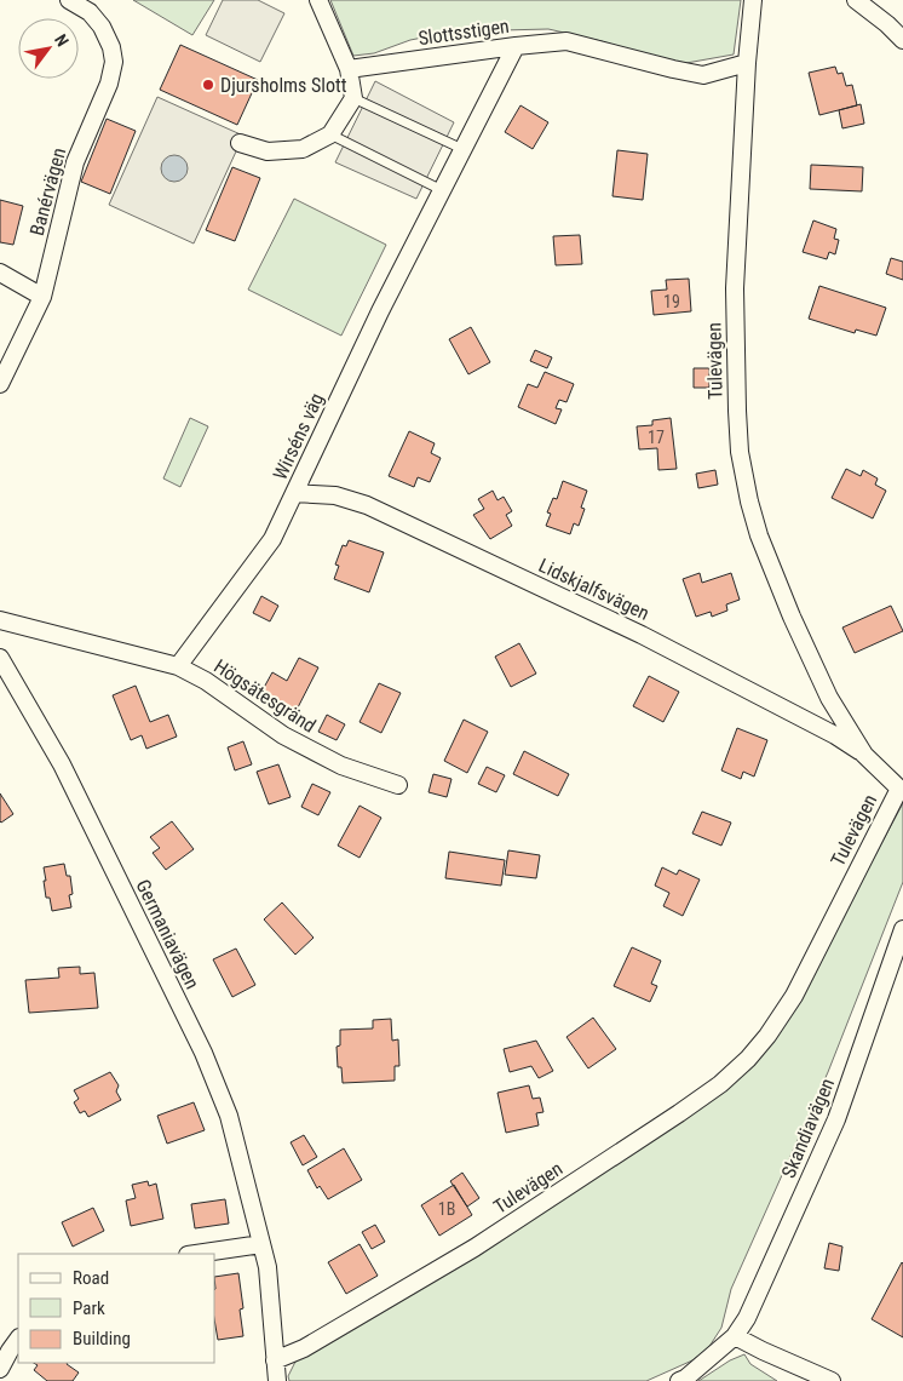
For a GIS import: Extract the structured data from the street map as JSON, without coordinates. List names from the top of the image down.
{
  "streets": {
    "street": [
      "Slottsstigen",
      "Banérvägen",
      "Tulevägen",
      "Wirséns väg",
      "Lidskjalfsvägen",
      "Högsätesgränd",
      "Germaniavägen",
      "Skandiavägen"
    ]
  },
  "crossings": [
    ["Slottsstigen", "Tulevägen"],
    ["Slottsstigen", "Wirséns väg"],
    ["Tulevägen", "Lidskjalfsvägen"],
    ["Tulevägen", "Germaniavägen"],
    ["Wirséns väg", "Lidskjalfsvägen"],
    ["Wirséns väg", "Högsätesgränd"]
  ],
  "places": ["Djursholms Slott"],
  "house_numbers": ["19", "17", "1B"],
  "legend": ["Road", "Park", "Building"],
  "north": "top right"
}
